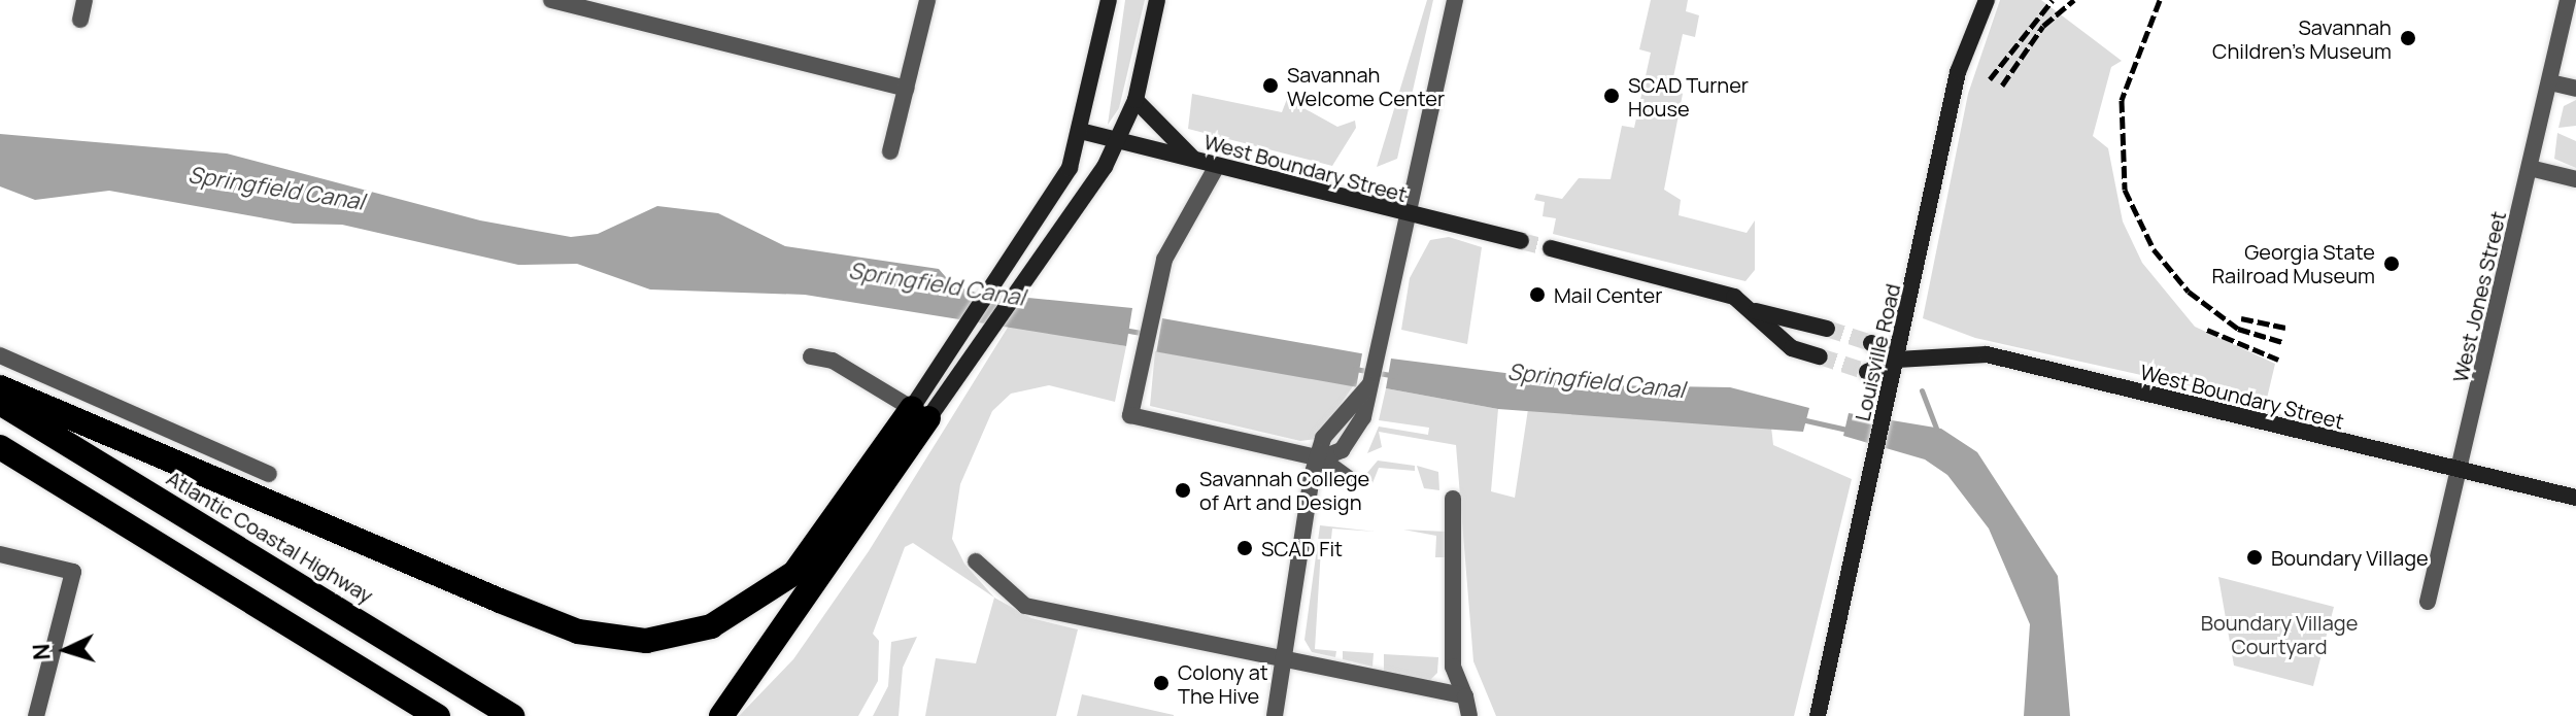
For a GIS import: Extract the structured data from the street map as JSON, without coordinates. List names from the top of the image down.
{
  "streets": {
    "highway": ["Atlantic Coastal Highway"],
    "main road": ["West Boundary Street", "Louisville Road"],
    "street": ["West Jones Street"]
  },
  "crossings": [
    ["West Boundary Street", "West Jones Street"],
    ["West Boundary Street", "Louisville Road"]
  ],
  "water": ["Springfield Canal"],
  "parks": ["Boundary Village Courtyard"],
  "places": [
    "Savannah Children's Museum",
    "Savannah Welcome Center",
    "SCAD Turner House",
    "Georgia State Railroad Museum",
    "Mail Center",
    "Savannah College of Art and Design",
    "SCAD Fit",
    "Boundary Village",
    "Colony at The Hive"
  ],
  "north": "left"
}
